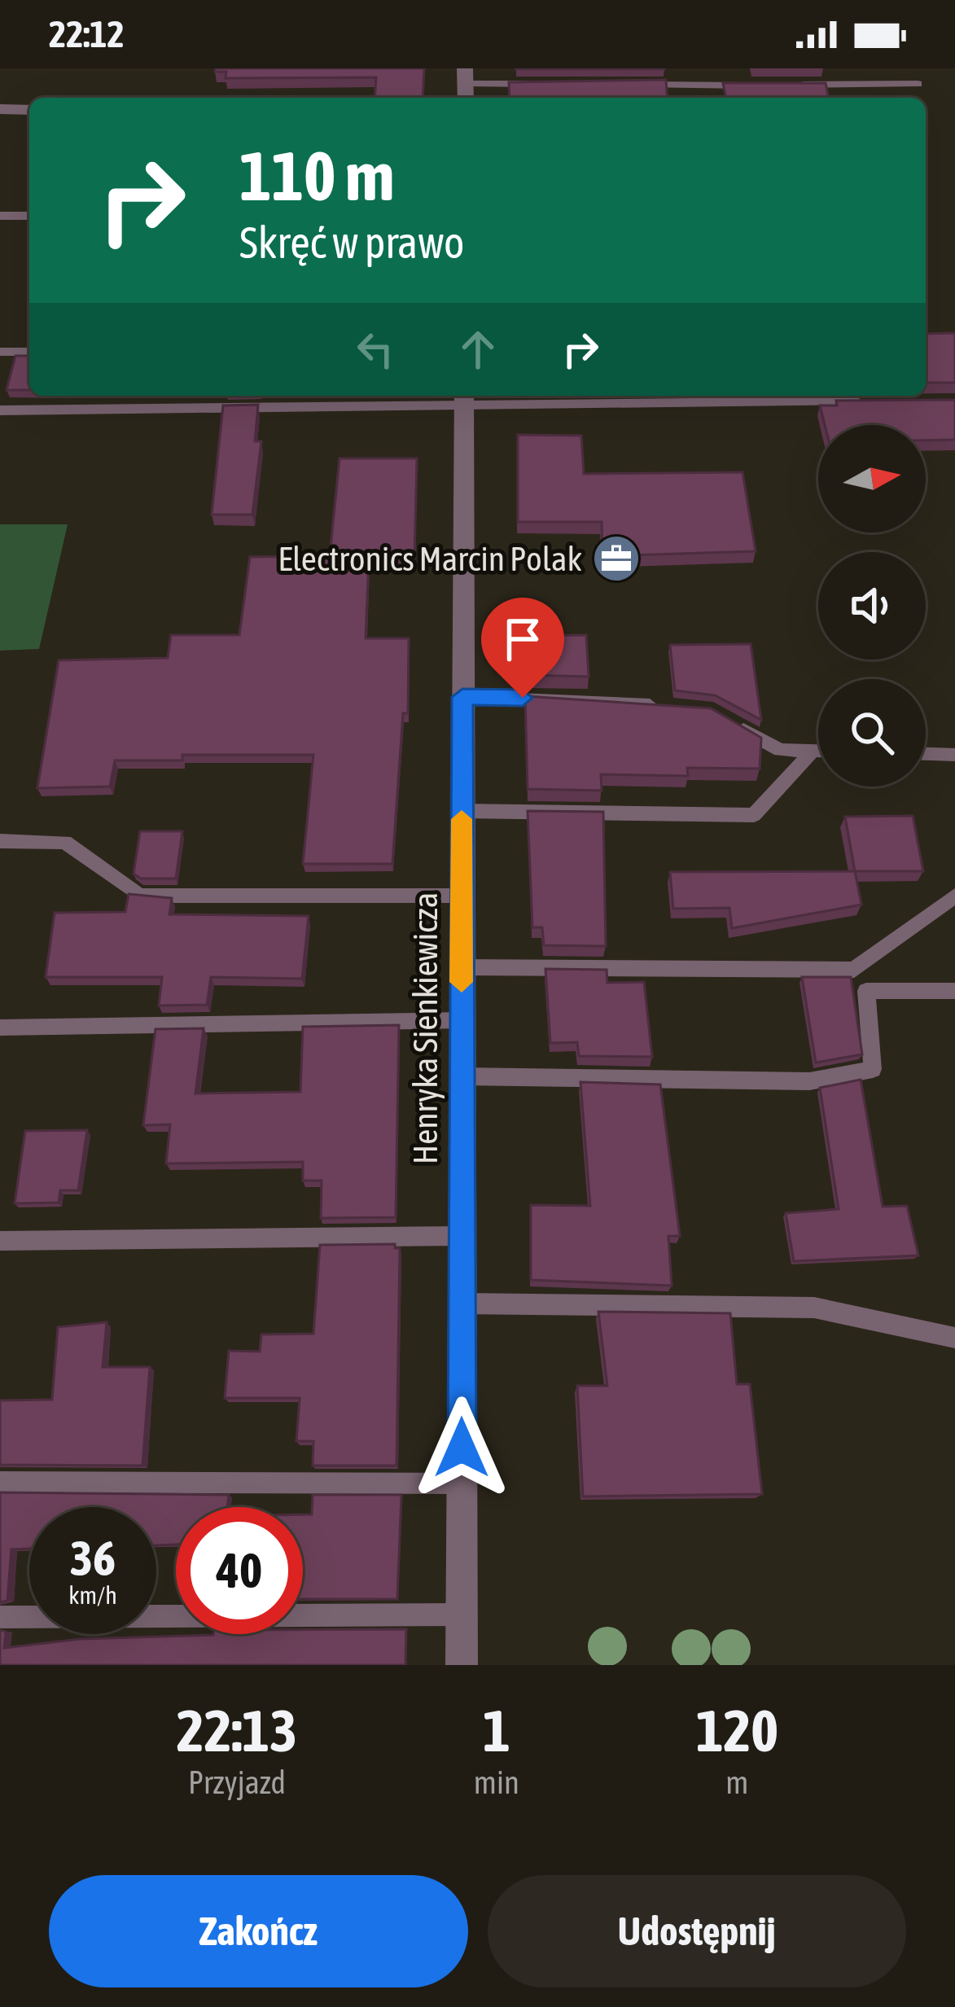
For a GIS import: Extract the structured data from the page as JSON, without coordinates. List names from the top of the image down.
{
  "streets": {
    "street": ["Henryka Sienkiewicza"]
  },
  "places": {
    "office": ["Electronics Marcin Polak"]
  },
  "north": "right",
  "page": {
    "status": "22:12",
    "turn": ["110 m", "Skręć w prawo"],
    "speed": "36 km/h",
    "limit": "40",
    "eta": [
      "22:13",
      "Przyjazd",
      "1",
      "min",
      "120",
      "m"
    ],
    "buttons": ["Zakończ", "Udostępnij"]
  }
}
